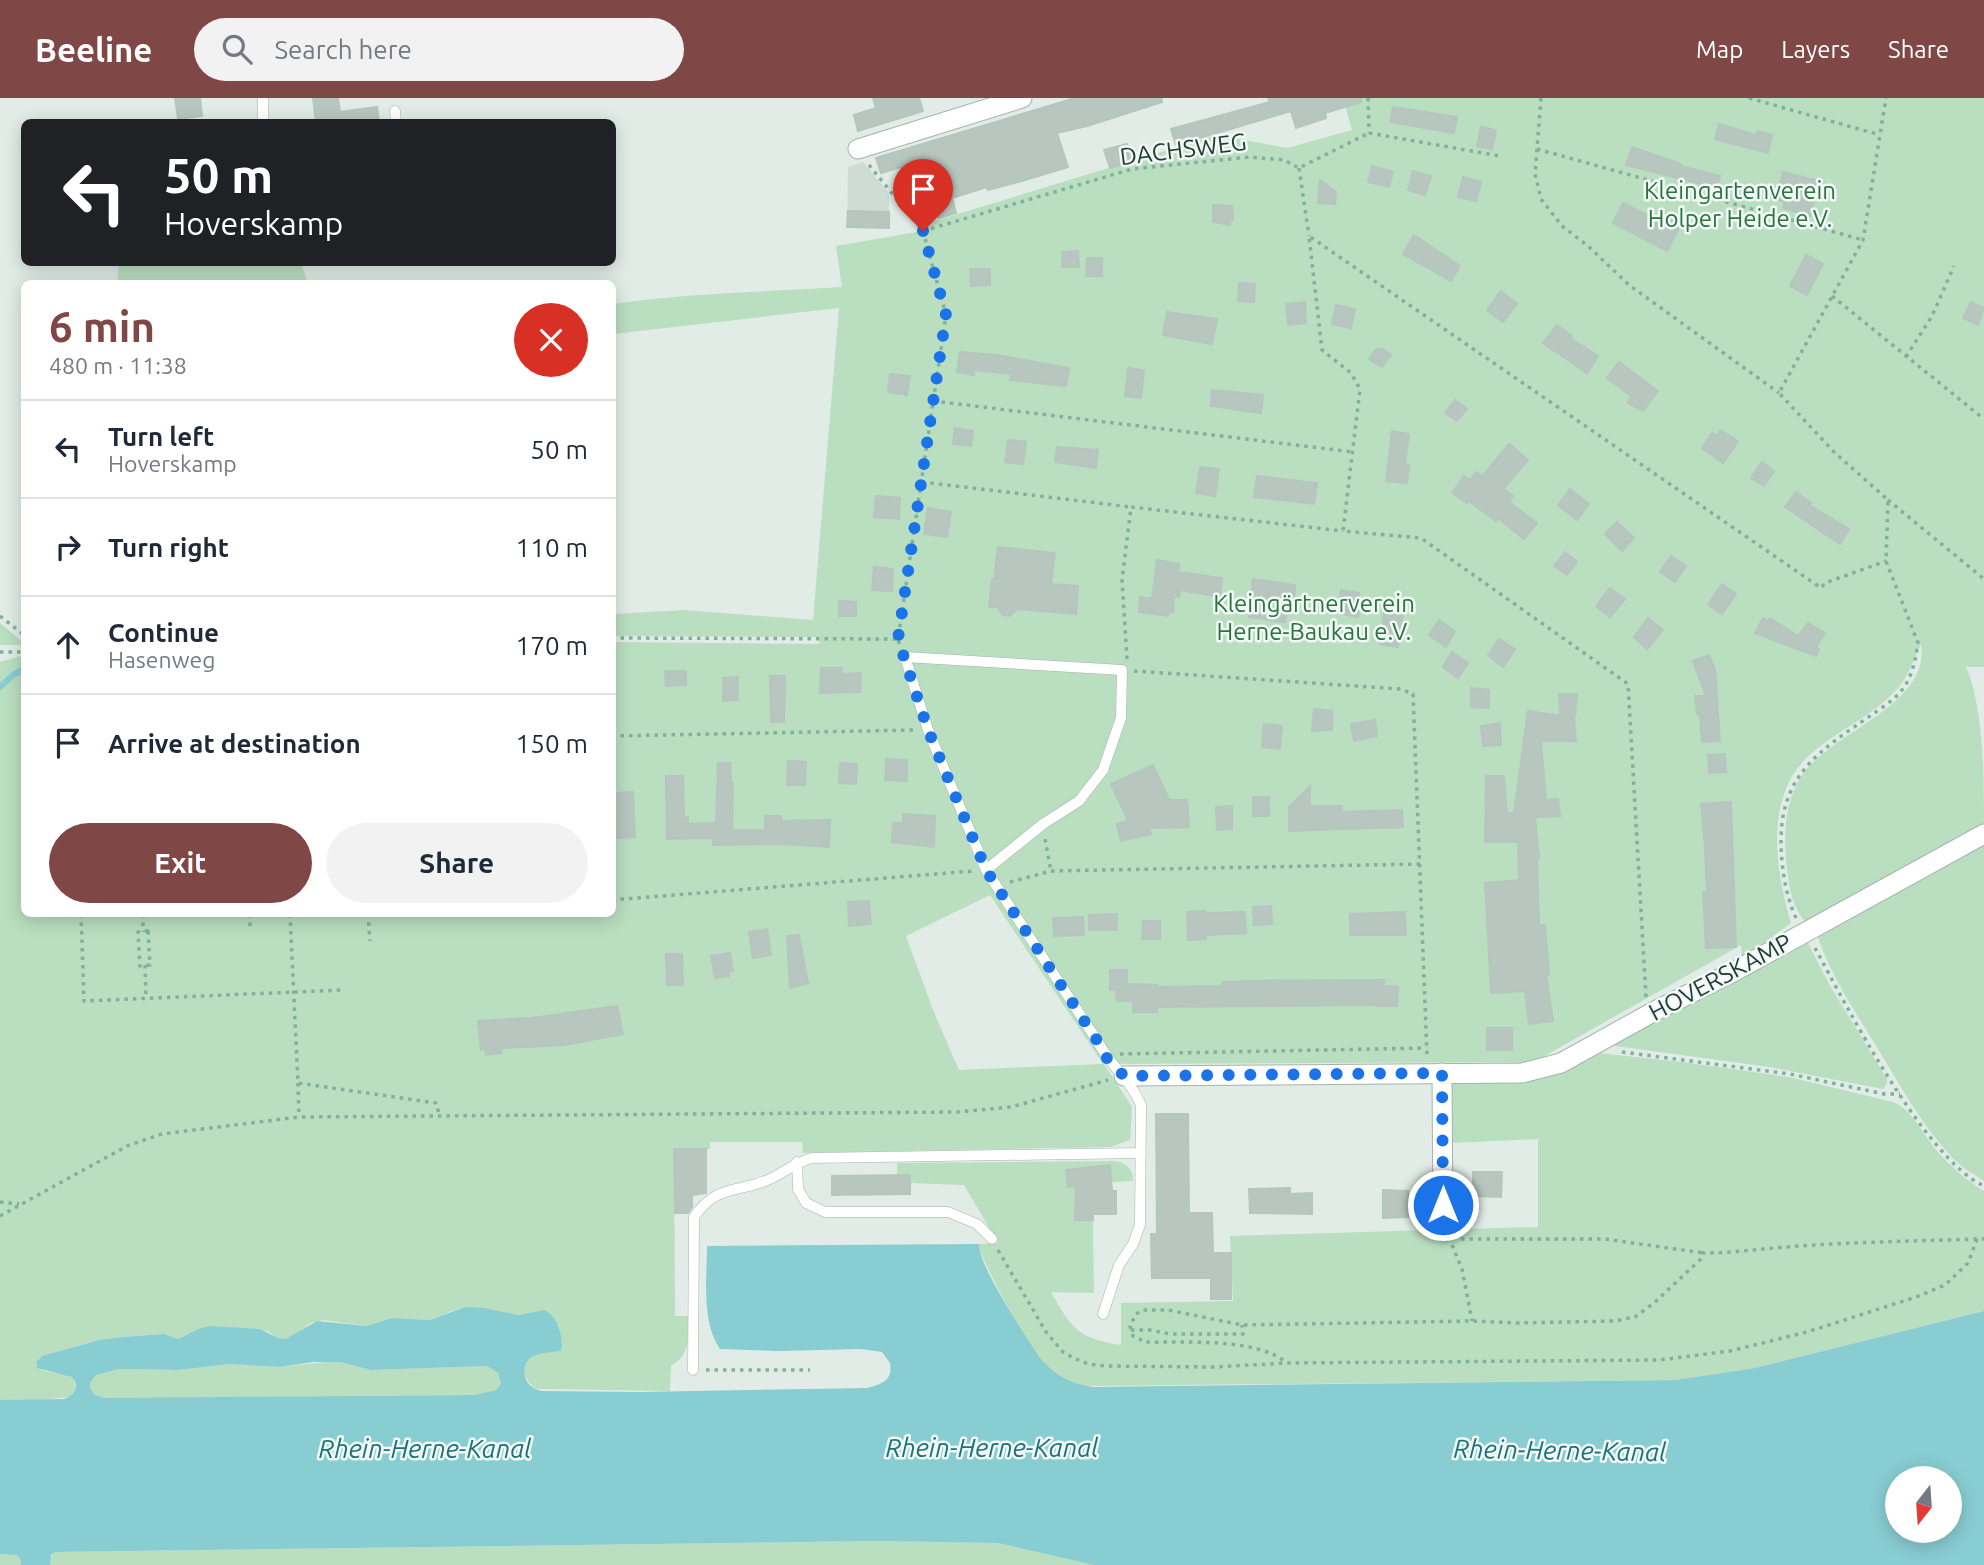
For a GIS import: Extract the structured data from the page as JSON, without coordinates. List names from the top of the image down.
{
  "streets": {
    "street": ["HOVERSKAMP"],
    "path": ["DACHSWEG"]
  },
  "water": ["Rhein-Herne-Kanal"],
  "parks": ["Kleingartenverein Holper Heide e.V.", "Kleingärtnerverein Herne-Baukau e.V."],
  "north": "bottom",
  "page": {
    "header": "Beeline",
    "search": "Search here",
    "nav": ["Map", "Layers", "Share"],
    "turn": ["50 m", "Hoverskamp"],
    "heading": ["6 min", "480 m · 11:38"],
    "list": [
      {
        "name": "Turn left",
        "note": "Hoverskamp",
        "value": "50 m"
      },
      {
        "name": "Turn right",
        "value": "110 m"
      },
      {
        "name": "Continue",
        "note": "Hasenweg",
        "value": "170 m"
      },
      {
        "name": "Arrive at destination",
        "value": "150 m"
      }
    ],
    "buttons": ["Exit", "Share"]
  }
}
